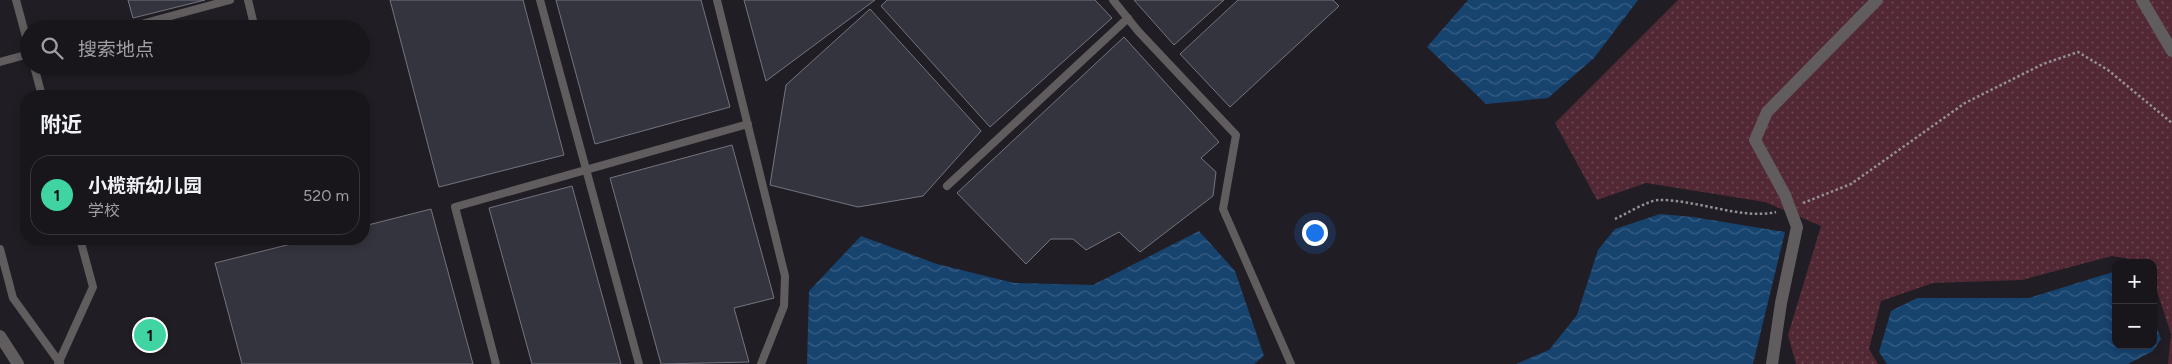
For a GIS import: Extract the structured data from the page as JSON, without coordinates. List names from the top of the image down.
{
  "page": {
    "search": "搜索地点",
    "heading": "附近",
    "list": [
      {
        "mark": "1",
        "name": "小榄新幼儿园",
        "note": "学校",
        "value": "520 m"
      }
    ],
    "map_buttons": ["+", "−"],
    "pins": "1"
  }
}
